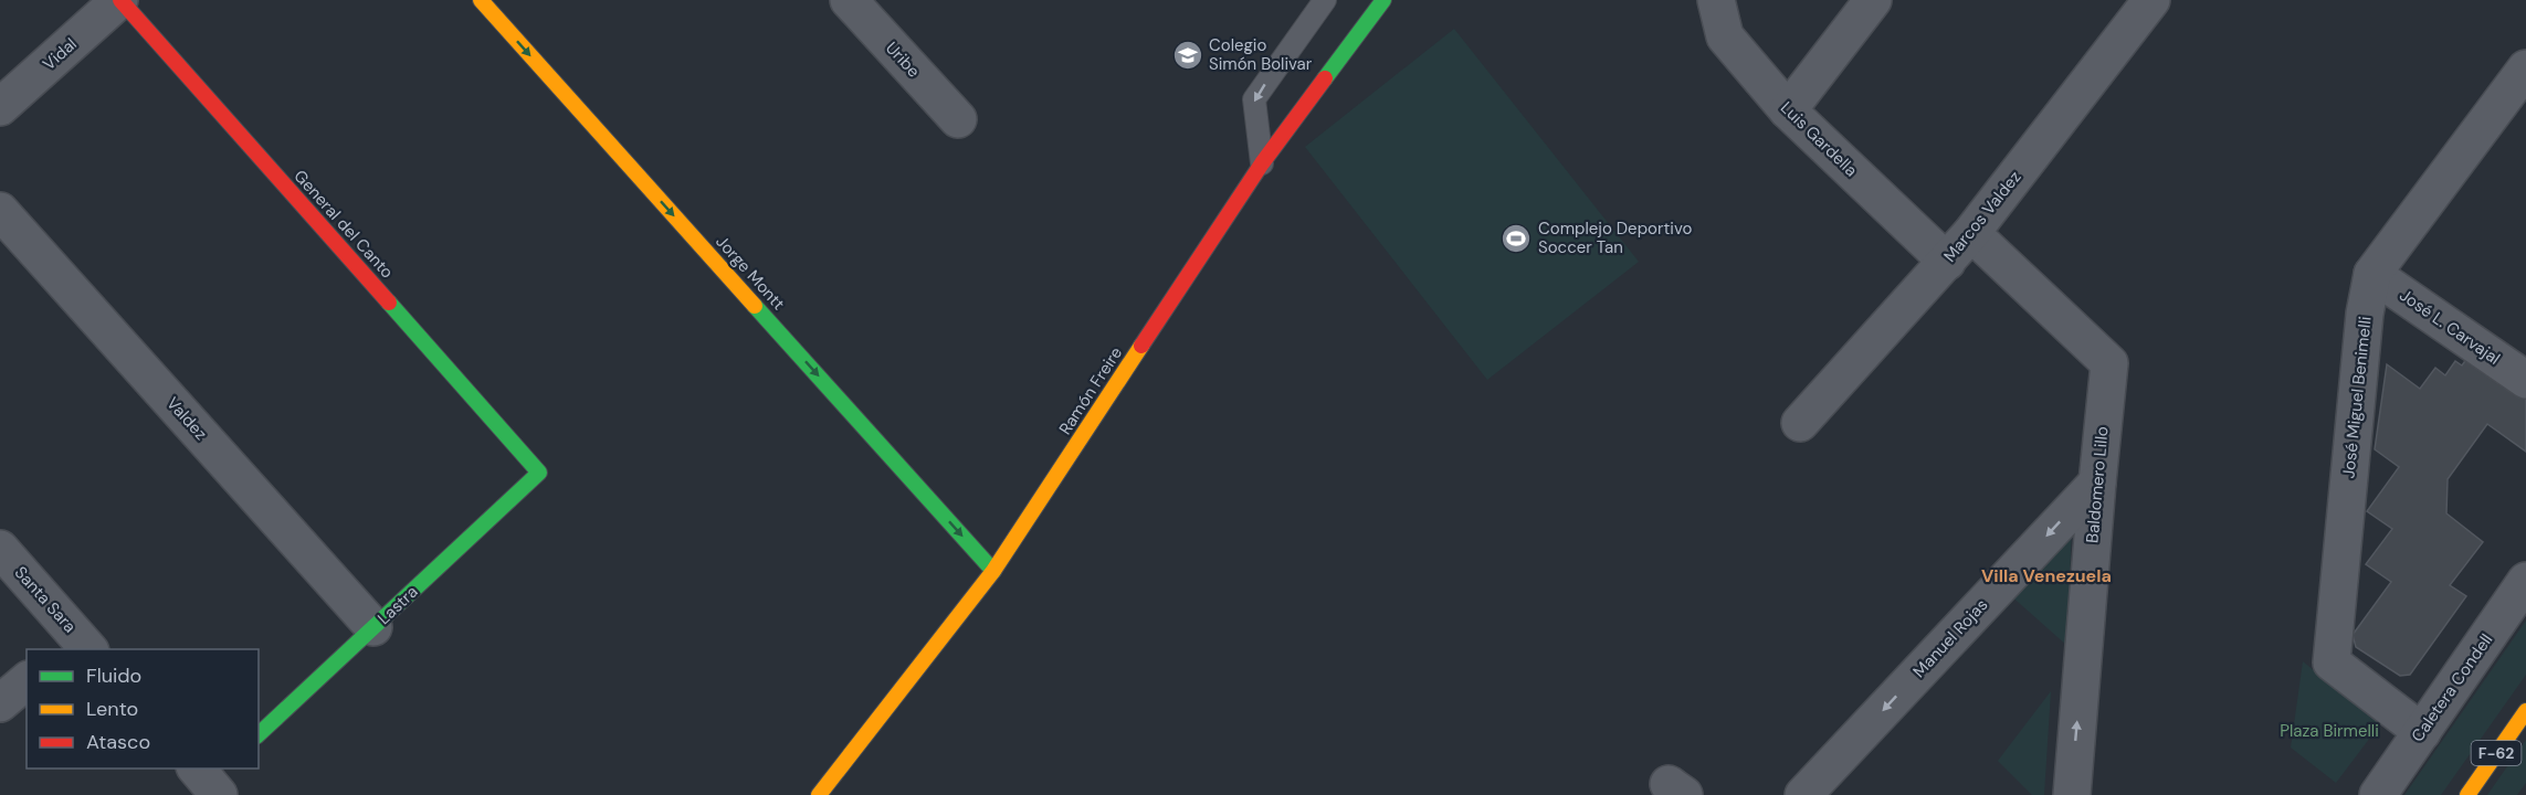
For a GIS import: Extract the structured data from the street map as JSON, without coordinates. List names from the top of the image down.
{
  "streets": {
    "street": [
      "Vidal",
      "Uribe",
      "Luis Gardella",
      "Marcos Valdez",
      "General del Canto",
      "Jorge Montt",
      "José L. Carvajal",
      "Ramón Freire",
      "José Miguel Benimelli",
      "Valdez",
      "Baldomero Lillo",
      "Santa Sara",
      "Lastra",
      "Manuel Rojas",
      "Caletera Condell",
      "F-62"
    ]
  },
  "crossings": [
    ["Vidal", "General del Canto"],
    ["Luis Gardella", "Marcos Valdez"],
    ["Marcos Valdez", "Baldomero Lillo"],
    ["General del Canto", "Lastra"],
    ["Jorge Montt", "Ramón Freire"],
    ["José L. Carvajal", "José Miguel Benimelli"],
    ["José Miguel Benimelli", "Caletera Condell"],
    ["Valdez", "Lastra"],
    ["Baldomero Lillo", "Manuel Rojas"]
  ],
  "one_way": ["Jorge Montt", "Baldomero Lillo", "Manuel Rojas"],
  "districts": ["Villa Venezuela"],
  "parks": ["Plaza Birmelli"],
  "places": {
    "school or university": ["Colegio Simón Bolivar"],
    "sports": ["Complejo Deportivo Soccer Tan"]
  },
  "legend": ["Fluido", "Lento", "Atasco"]
}
